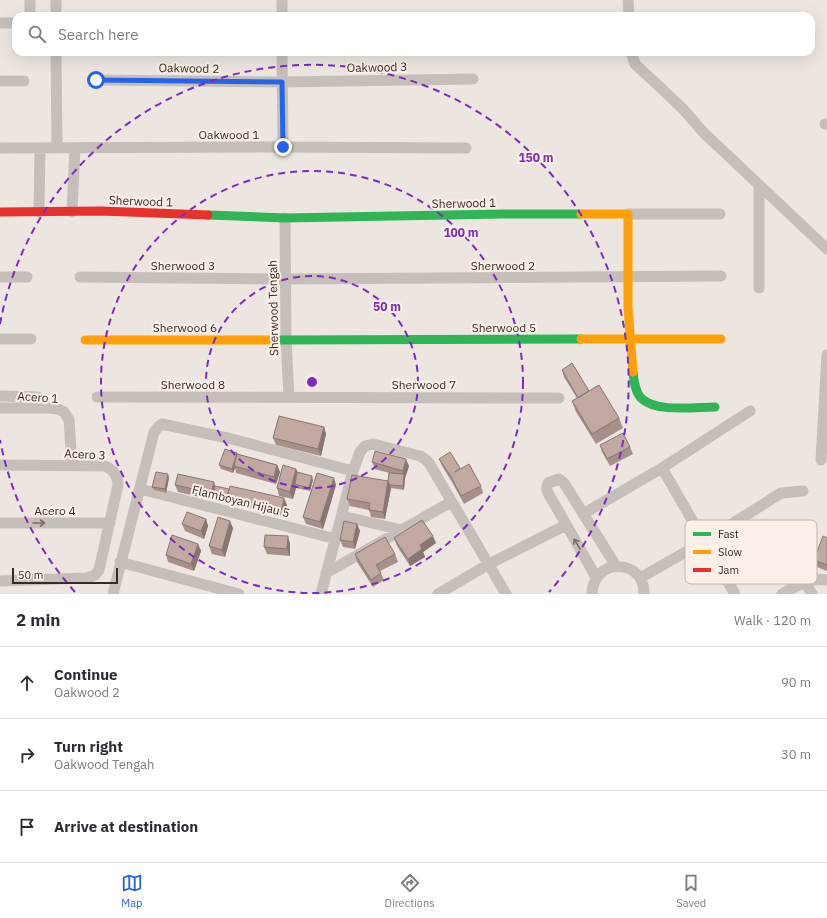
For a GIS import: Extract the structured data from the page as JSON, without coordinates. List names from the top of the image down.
{
  "streets": {
    "street": [
      "Oakwood 3",
      "Oakwood 2",
      "Oakwood 1",
      "Sherwood 1",
      "Sherwood 3",
      "Sherwood 2",
      "Sherwood Tengah",
      "Sherwood 6",
      "Sherwood 5",
      "Sherwood 8",
      "Sherwood 7",
      "Acero 1",
      "Acero 3",
      "Flamboyan Hijau 5",
      "Acero 4"
    ]
  },
  "crossings": [
    ["Oakwood 3", "Oakwood 2"],
    ["Sherwood 1", "Sherwood Tengah"],
    ["Sherwood 3", "Sherwood 2"],
    ["Sherwood 3", "Sherwood Tengah"],
    ["Sherwood 2", "Sherwood Tengah"],
    ["Sherwood Tengah", "Sherwood 6"],
    ["Sherwood Tengah", "Sherwood 5"],
    ["Sherwood Tengah", "Sherwood 8"],
    ["Sherwood Tengah", "Sherwood 7"],
    ["Sherwood 6", "Sherwood 5"],
    ["Sherwood 8", "Sherwood 7"],
    ["Acero 1", "Acero 3"],
    ["Acero 3", "Acero 4"]
  ],
  "one_way": ["Acero 4"],
  "legend": ["Fast", "Slow", "Jam"],
  "scale_bar": "50 m",
  "page": {
    "search": "Search here",
    "scale": "50 m",
    "heading": ["2 min", "Walk · 120 m"],
    "list": [
      ["Continue", "Oakwood 2", "90 m"],
      ["Turn right", "Oakwood Tengah", "30 m"],
      "Arrive at destination"
    ],
    "nav": ["Map", "Directions", "Saved"]
  },
  "rings": ["150 m", "100 m", "50 m"]
}
